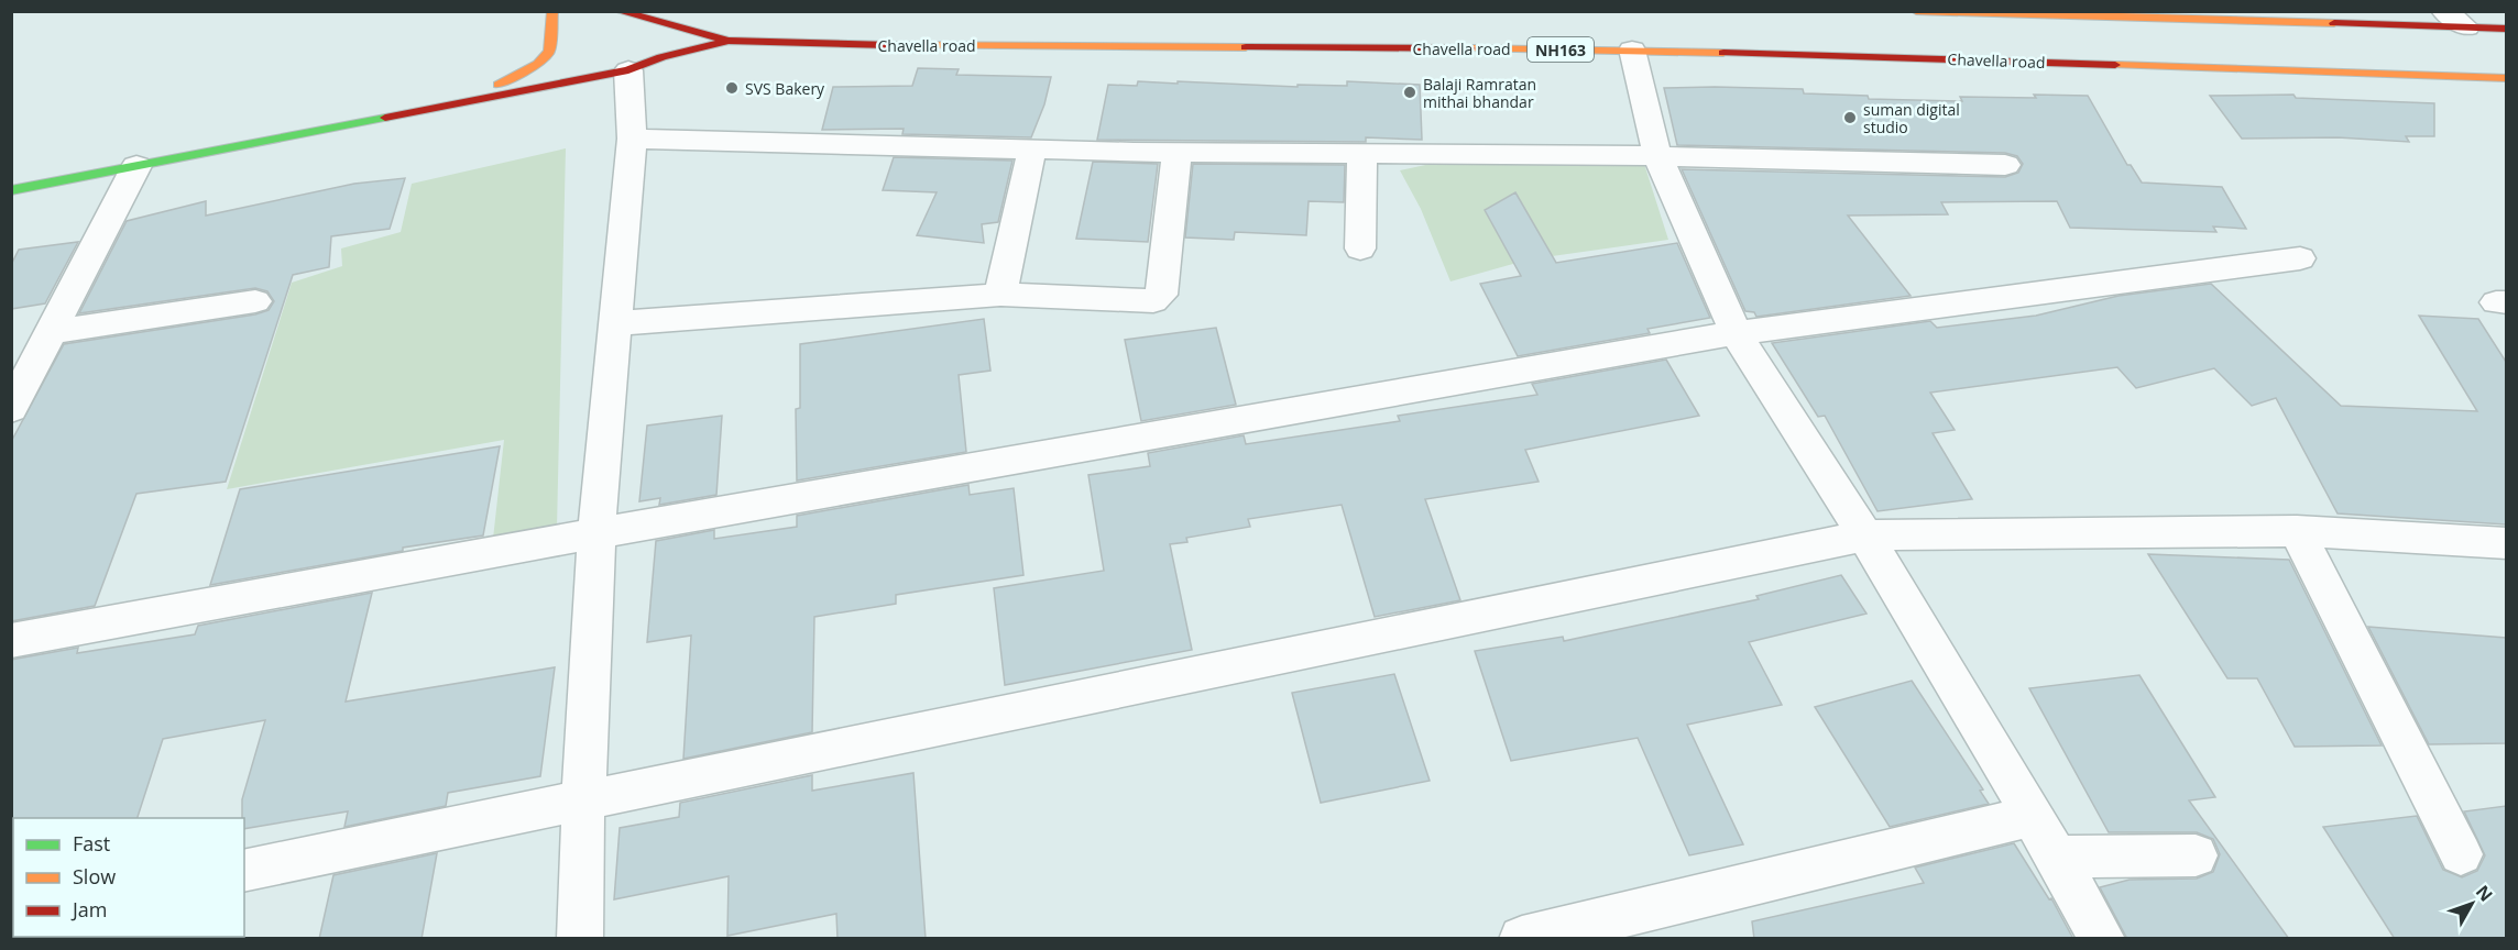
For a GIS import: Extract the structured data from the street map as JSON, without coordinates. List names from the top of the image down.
{
  "streets": {
    "main road": ["Chavella road", "NH163"]
  },
  "places": ["SVS Bakery", "Balaji Ramratan mithai bhandar", "suman digital studio"],
  "legend": ["Fast", "Slow", "Jam"],
  "north": "top right"
}
